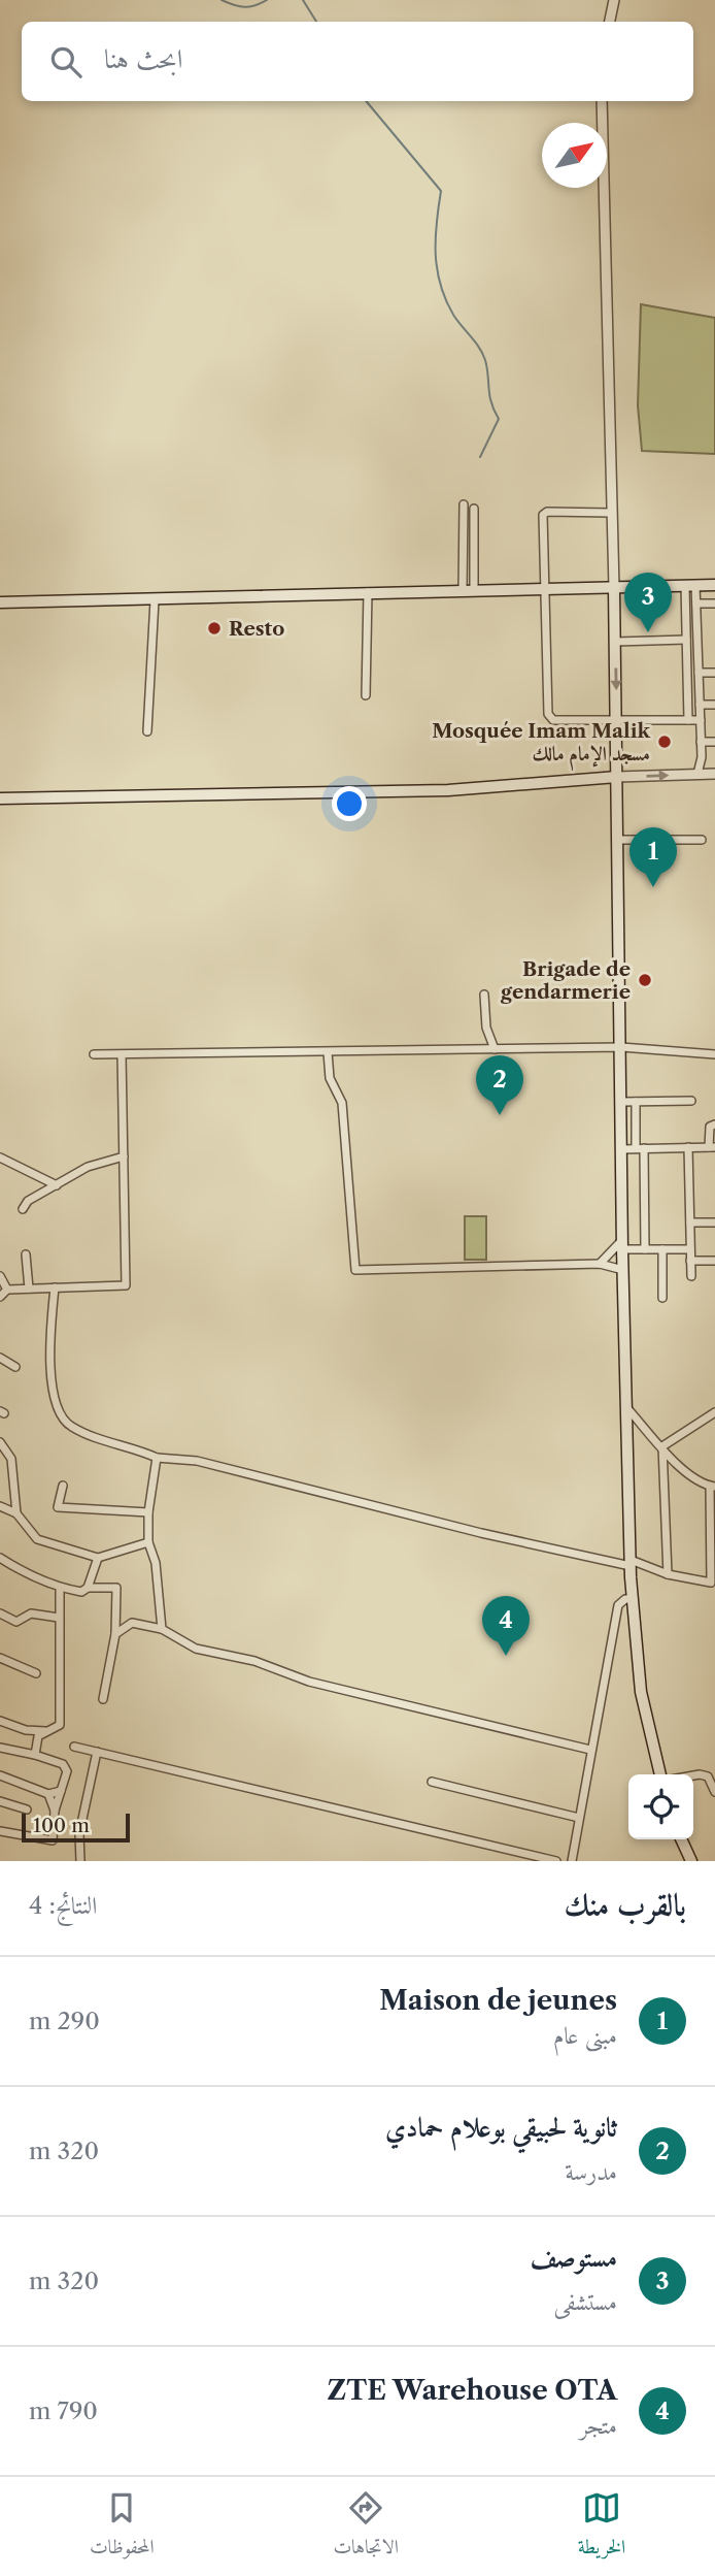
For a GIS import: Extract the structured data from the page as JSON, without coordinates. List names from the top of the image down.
{
  "places": ["Resto", "Mosquée Imam Malik مسجد الإمام مالك", "Brigade de gendarmerie"],
  "scale_bar": "100 m",
  "north": "top right",
  "page": {
    "search": "ابحث هنا",
    "pins": [
      "3",
      "1",
      "2",
      "4"
    ],
    "scale": "100 m",
    "heading": ["بالقرب منك", "النتائج: 4"],
    "list": [
      {
        "mark": "1",
        "name": "Maison de jeunes",
        "note": "مبنى عام",
        "value": "290 m"
      },
      {
        "mark": "2",
        "name": "ثانوية لحبيقي بوعلام حمادي",
        "note": "مدرسة",
        "value": "320 m"
      },
      {
        "mark": "3",
        "name": "مستوصف",
        "note": "مستشفى",
        "value": "320 m"
      },
      {
        "mark": "4",
        "name": "ZTE Warehouse OTA",
        "note": "متجر",
        "value": "790 m"
      }
    ],
    "nav": ["الخريطة", "الاتجاهات", "المحفوظات"]
  }
}
